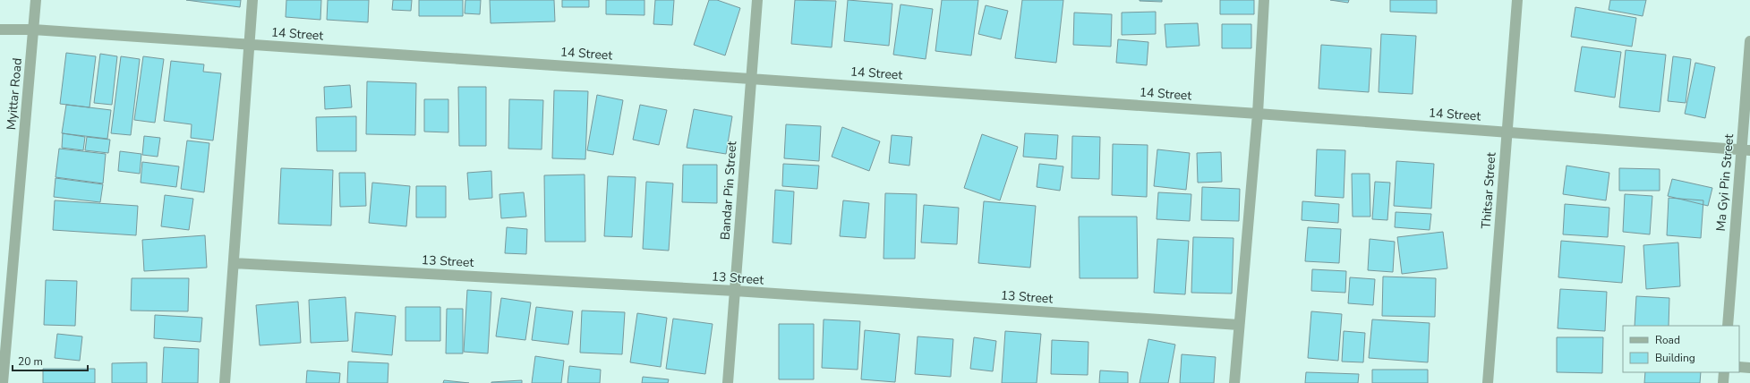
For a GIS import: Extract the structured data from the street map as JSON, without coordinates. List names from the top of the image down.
{
  "streets": {
    "street": [
      "14 Street",
      "Myittar Road",
      "Ma Gyi Pin Street",
      "Bandar Pin Street",
      "Thitsar Street",
      "13 Street"
    ]
  },
  "crossings": [
    ["14 Street", "Myittar Road"],
    ["14 Street", "Ma Gyi Pin Street"],
    ["14 Street", "Bandar Pin Street"],
    ["14 Street", "Thitsar Street"],
    ["Bandar Pin Street", "13 Street"]
  ],
  "legend": ["Road", "Building"],
  "scale_bar": "20 m"
}
